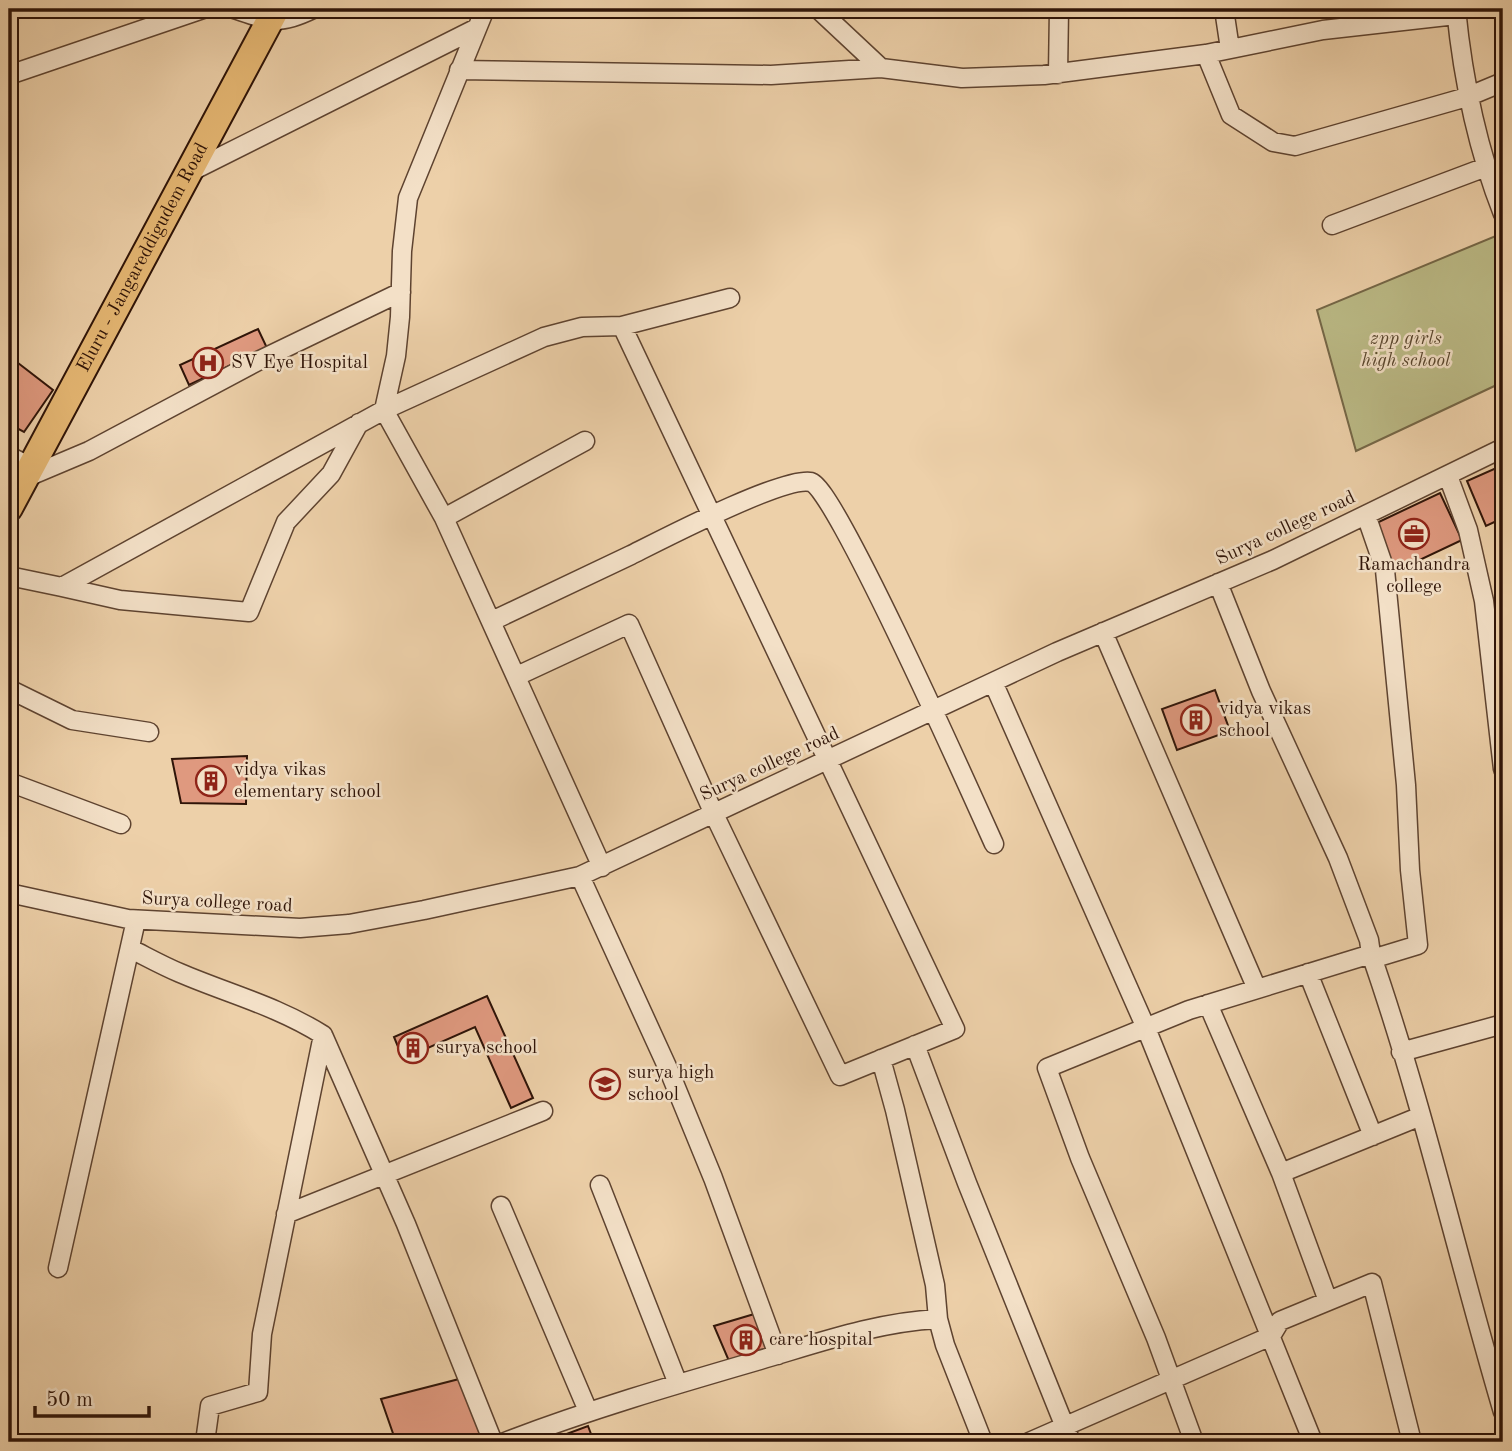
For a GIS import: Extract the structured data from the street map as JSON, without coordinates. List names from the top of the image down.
{
  "streets": {
    "main road": ["Eluru - Jangareddigudem Road"],
    "street": ["Surya college road"]
  },
  "parks": ["zpp girls high school"],
  "places": {
    "hospital": ["SV Eye Hospital"],
    "office": ["Ramachandra college"],
    "building": [
      "vidya vikas school",
      "vidya vikas elementary school",
      "surya school",
      "care hospital"
    ],
    "school or university": ["surya high school"]
  },
  "scale_bar": "50 m"
}
